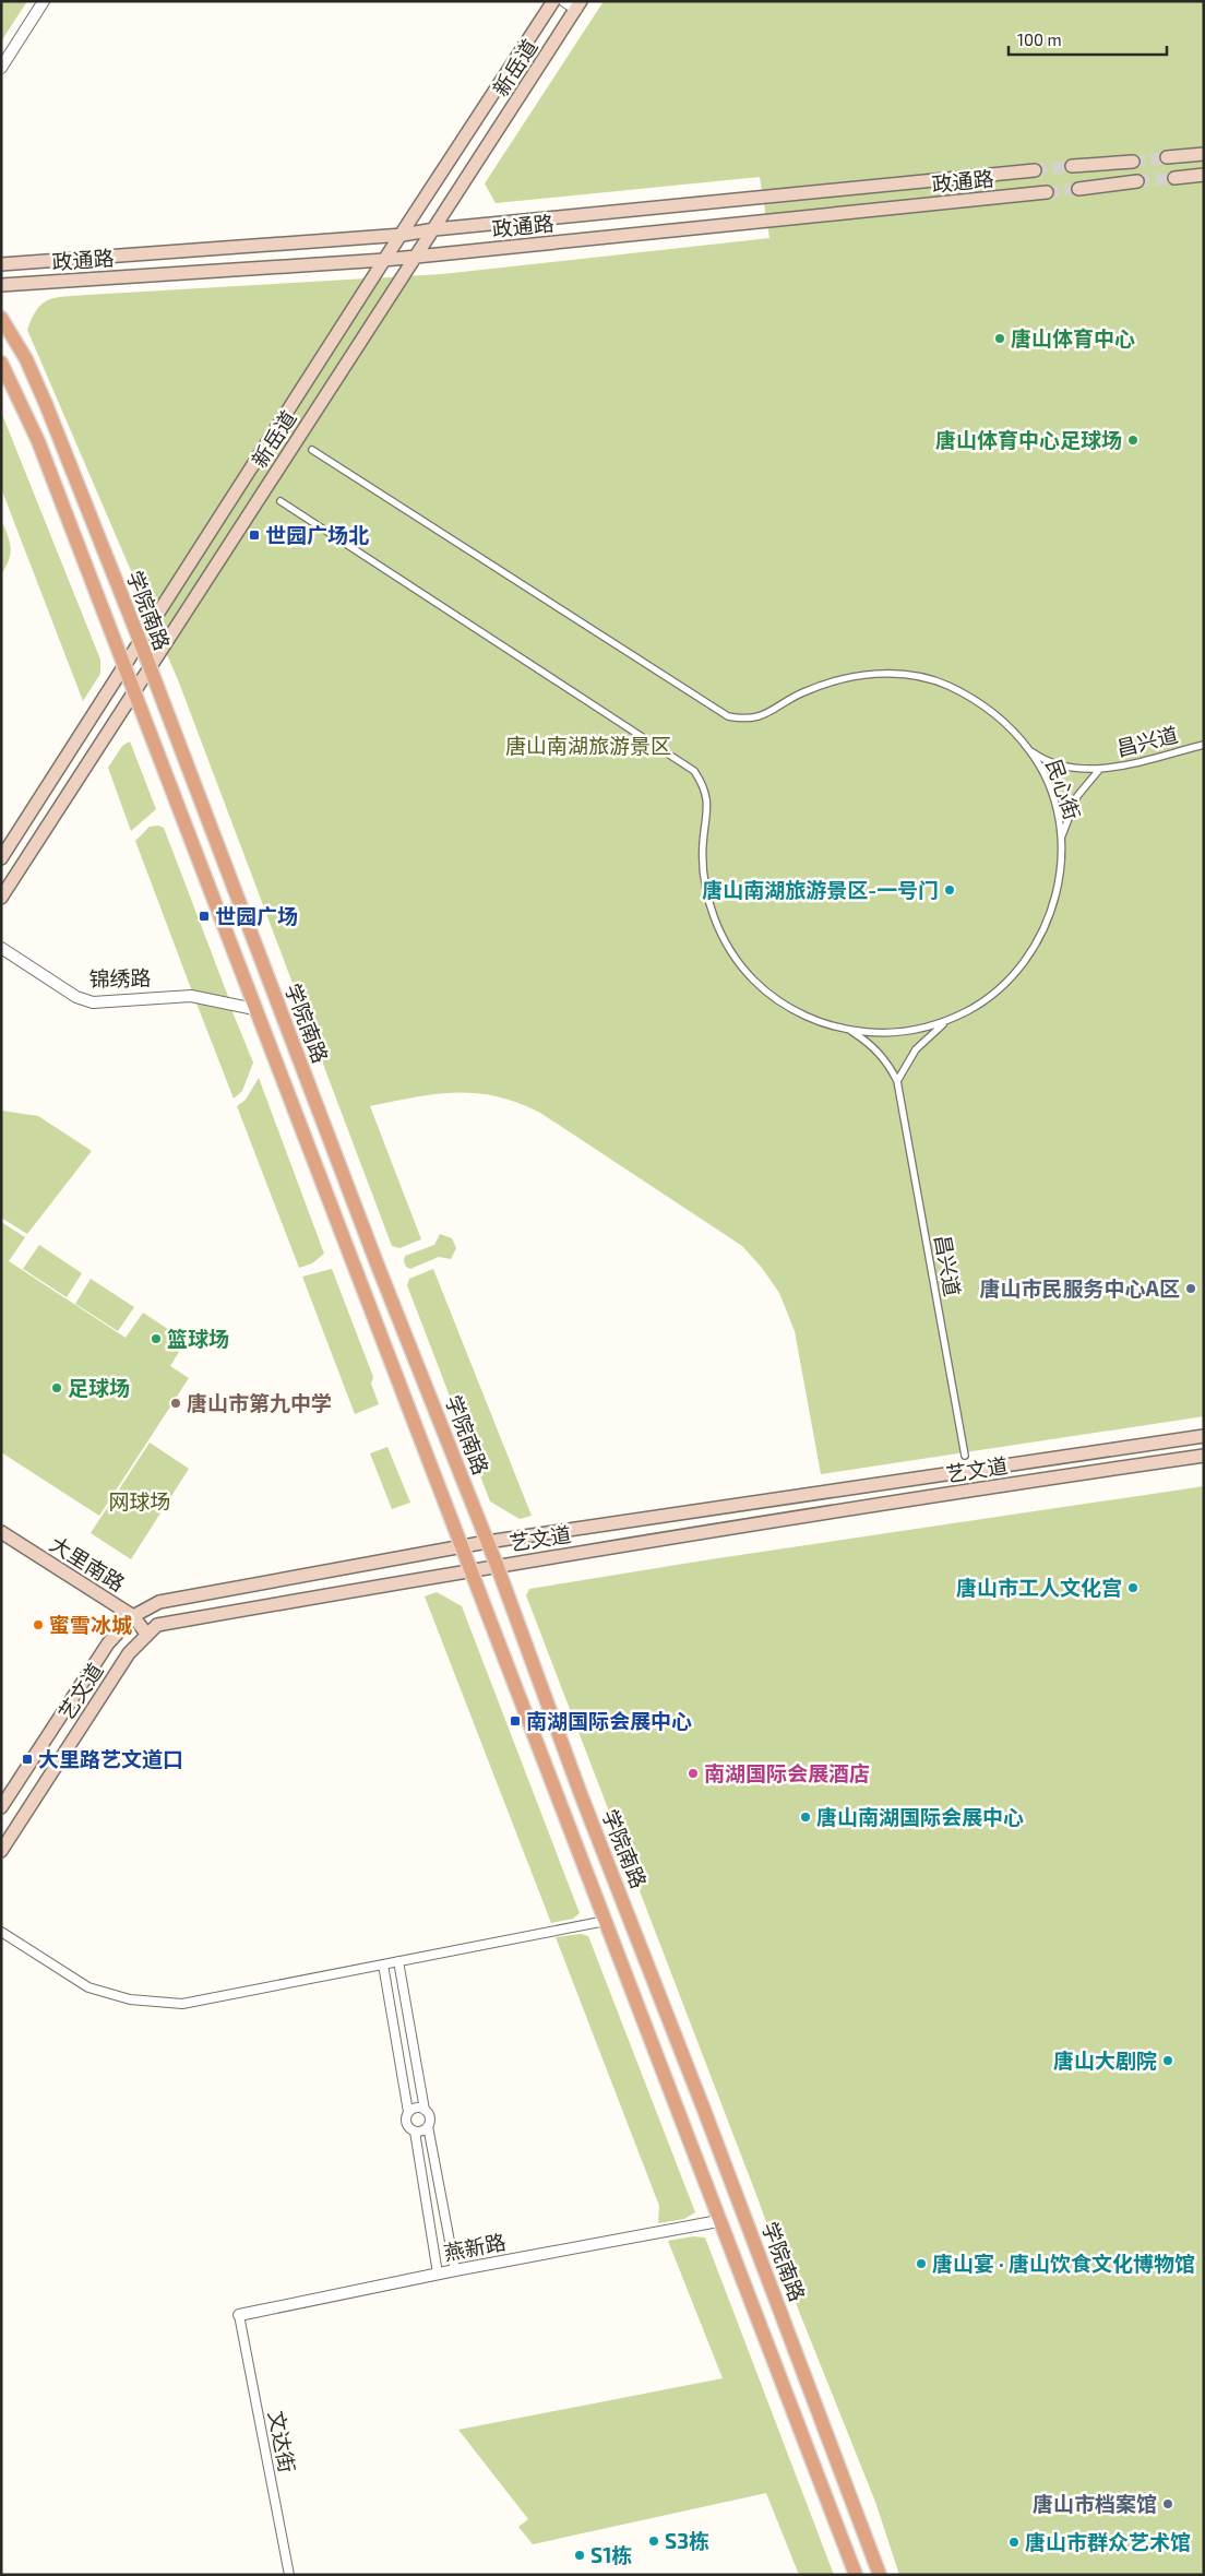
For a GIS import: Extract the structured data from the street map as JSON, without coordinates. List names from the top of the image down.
{
  "streets": {
    "main road": [
      "新岳道",
      "政通路",
      "学院南路",
      "艺文道",
      "大里南路"
    ],
    "street": [
      "昌兴道",
      "民心街",
      "锦绣路",
      "燕新路",
      "文达街"
    ]
  },
  "crossings": [
    ["新岳道", "政通路"],
    ["新岳道", "学院南路"],
    ["学院南路", "锦绣路"],
    ["学院南路", "艺文道"],
    ["学院南路", "燕新路"],
    ["昌兴道", "民心街"],
    ["艺文道", "大里南路"],
    ["燕新路", "文达街"]
  ],
  "parks": ["唐山南湖旅游景区", "网球场"],
  "places": {
    "other": [
      "唐山体育中心",
      "唐山体育中心足球场",
      "唐山南湖旅游景区-一号门",
      "唐山市民服务中心A区",
      "篮球场",
      "足球场",
      "唐山市第九中学",
      "唐山市工人文化宫",
      "蜜雪冰城",
      "南湖国际会展酒店",
      "唐山南湖国际会展中心",
      "唐山大剧院",
      "唐山宴 · 唐山饮食文化博物馆",
      "唐山市档案馆",
      "S3栋",
      "唐山市群众艺术馆",
      "S1栋"
    ],
    "transit": [
      "世园广场北",
      "世园广场",
      "南湖国际会展中心",
      "大里路艺文道口"
    ]
  },
  "scale_bar": "100 m"
}
